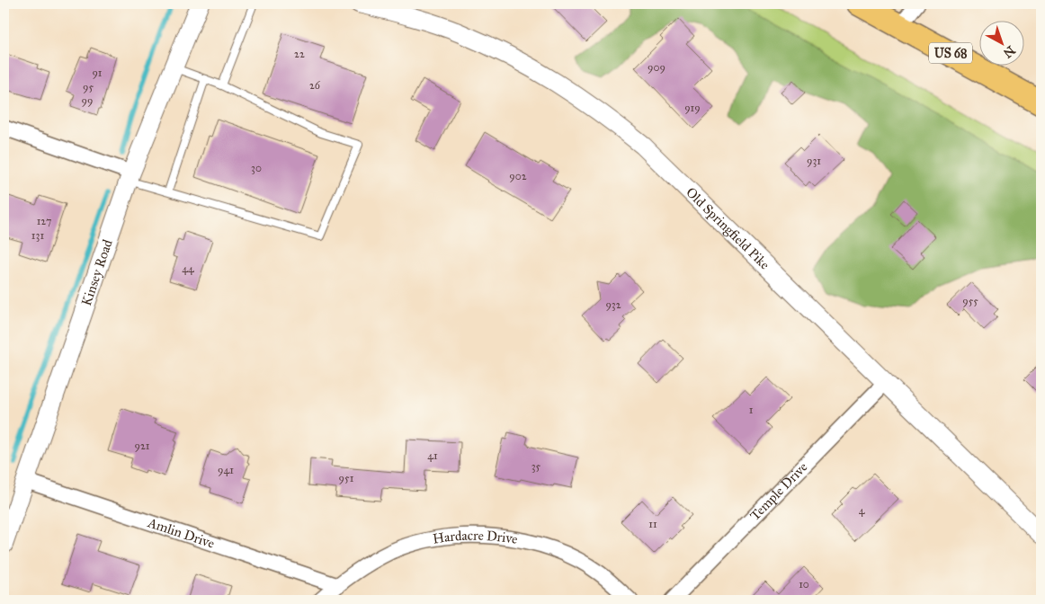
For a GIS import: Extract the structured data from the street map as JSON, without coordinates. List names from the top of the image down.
{
  "streets": {
    "highway": ["US 68"],
    "street": [
      "Old Springfield Pike",
      "Kinsey Road",
      "Temple Drive",
      "Amlin Drive",
      "Hardacre Drive"
    ]
  },
  "crossings": [
    ["Old Springfield Pike", "Temple Drive"],
    ["Kinsey Road", "Amlin Drive"],
    ["Amlin Drive", "Hardacre Drive"]
  ],
  "house_numbers": [
    "22",
    "909",
    "91",
    "26",
    "95",
    "99",
    "919",
    "931",
    "30",
    "902",
    "127",
    "131",
    "44",
    "955",
    "932",
    "1",
    "921",
    "41",
    "35",
    "941",
    "951",
    "4",
    "11",
    "10"
  ],
  "north": "bottom right"
}
